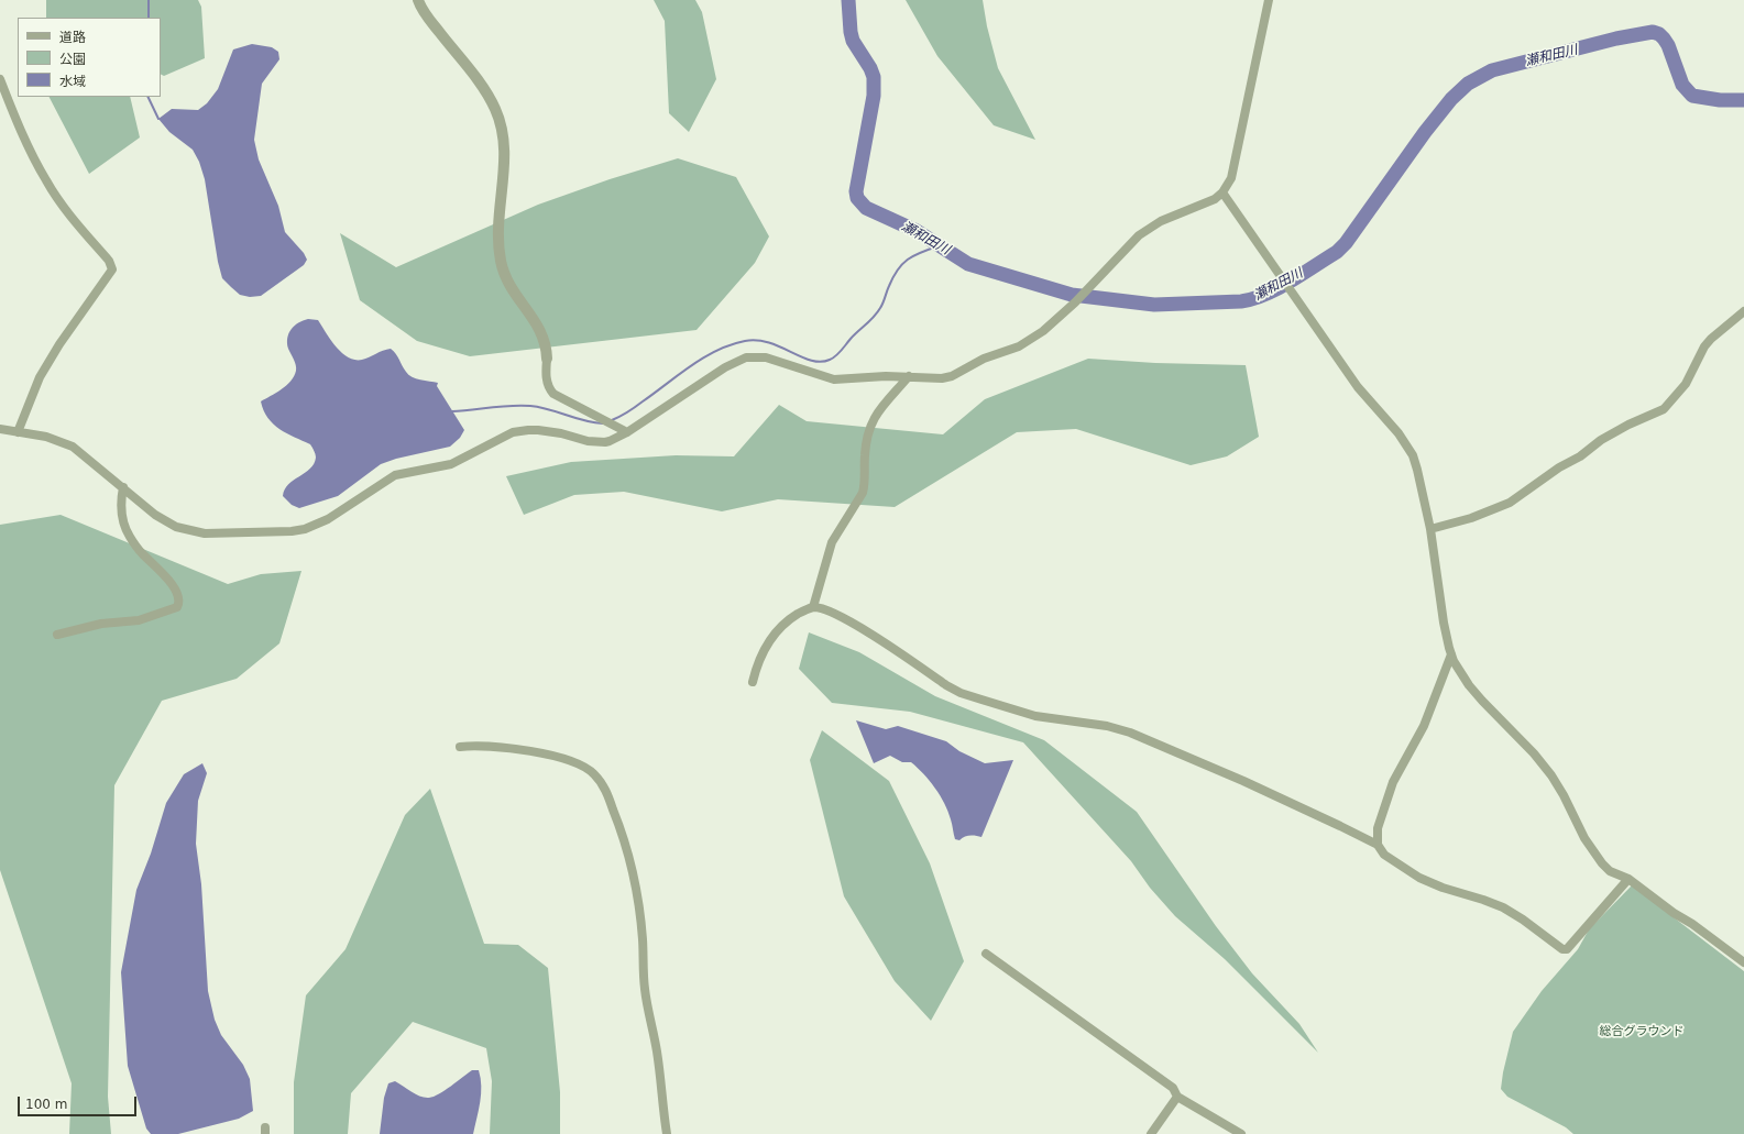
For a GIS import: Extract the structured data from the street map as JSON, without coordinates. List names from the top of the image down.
{
  "water": ["瀬和田川"],
  "parks": ["総合グラウンド"],
  "legend": ["道路", "公園", "水域"],
  "scale_bar": "100 m"
}
